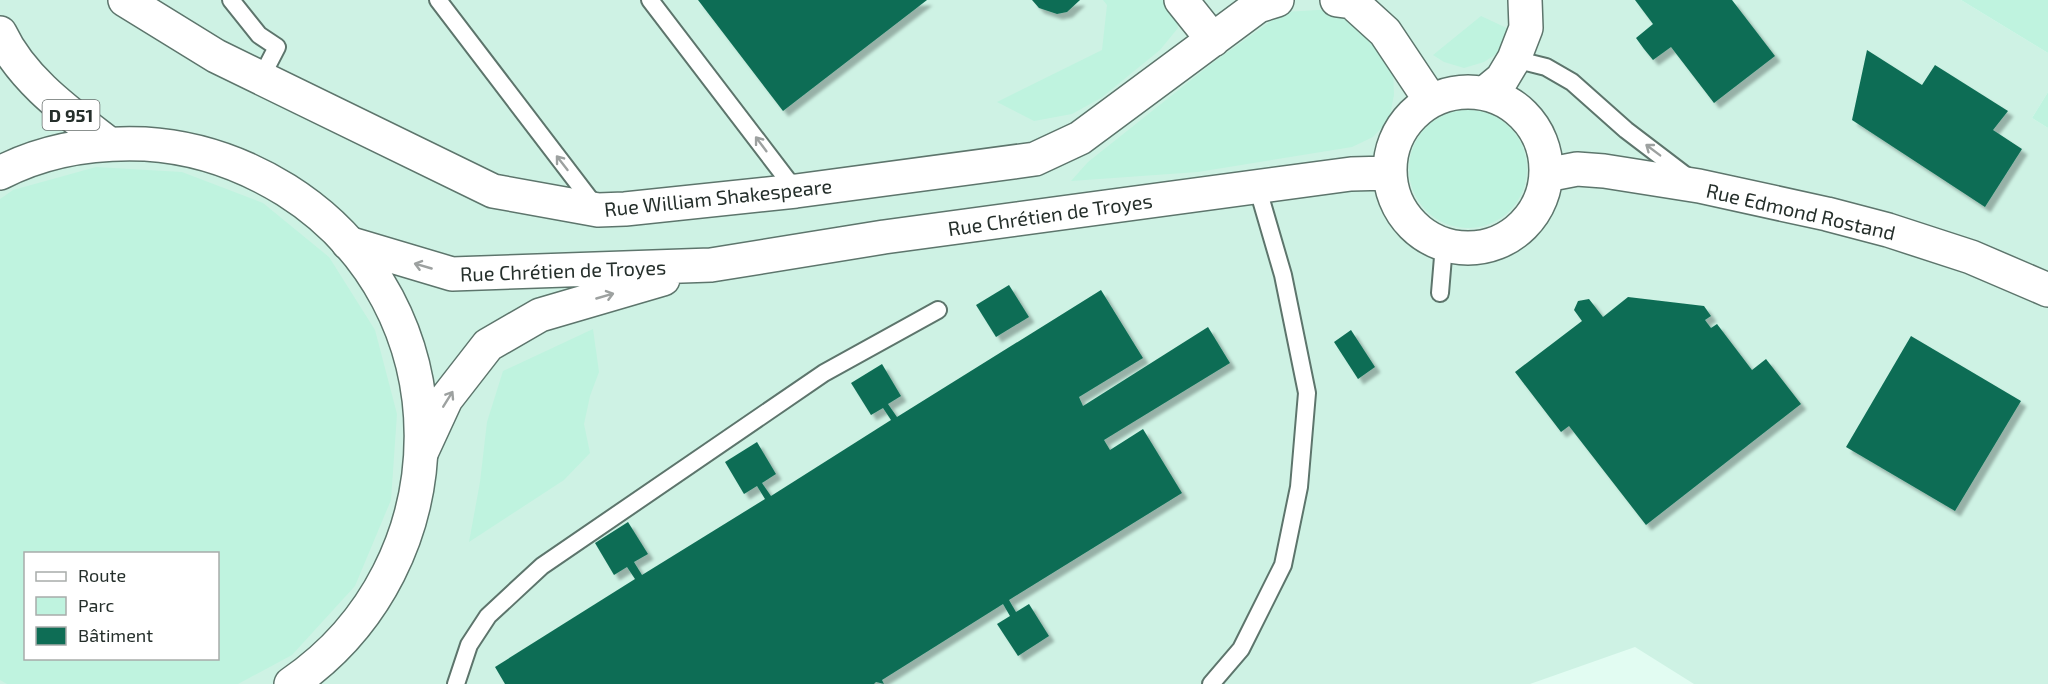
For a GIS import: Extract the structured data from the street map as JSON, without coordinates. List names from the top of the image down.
{
  "streets": {
    "street": [
      "D 951",
      "Rue William Shakespeare",
      "Rue Edmond Rostand",
      "Rue Chrétien de Troyes"
    ]
  },
  "crossings": [
    ["Rue Edmond Rostand", "Rue Chrétien de Troyes"]
  ],
  "legend": ["Route", "Parc", "Bâtiment"]
}
